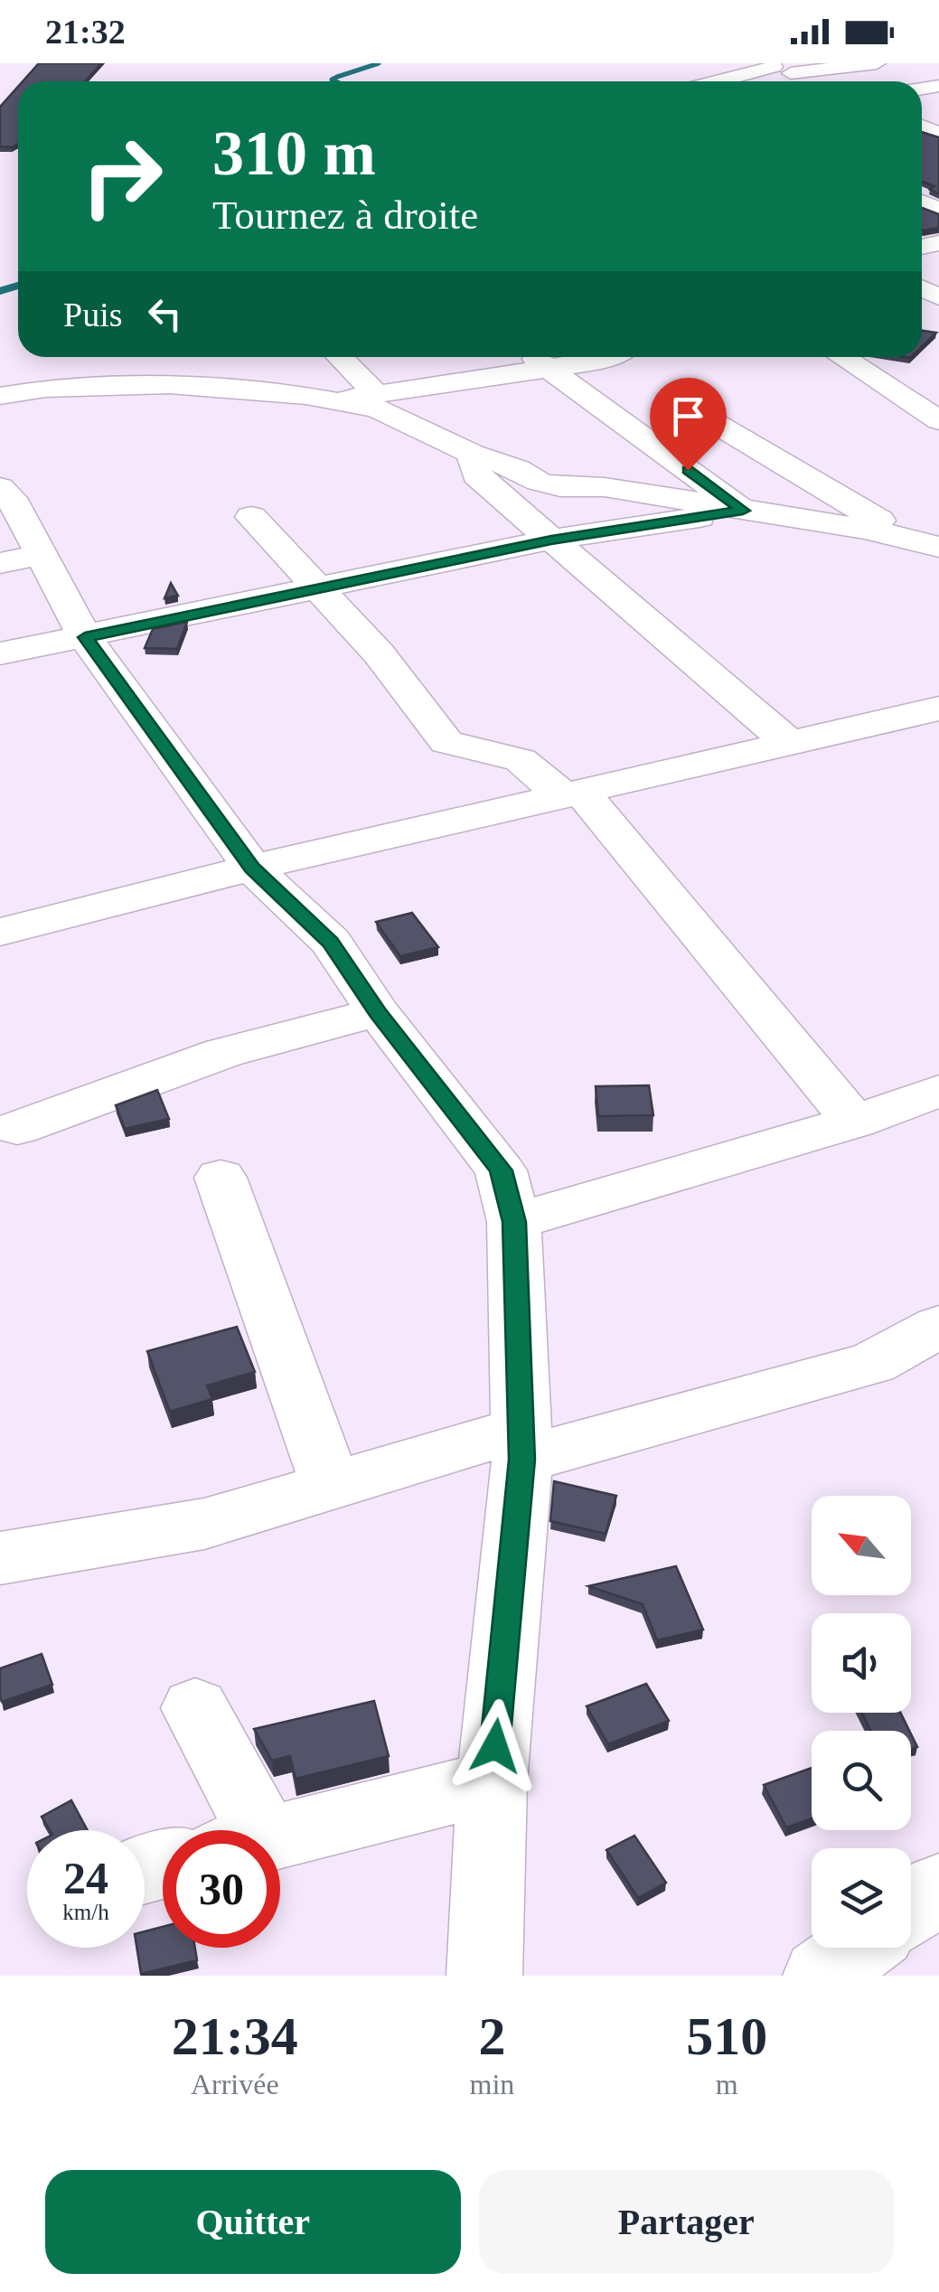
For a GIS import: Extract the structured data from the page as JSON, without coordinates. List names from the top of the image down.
{
  "north": "top left",
  "page": {
    "status": "21:32",
    "turn": ["310 m", "Tournez à droite"],
    "then": "Puis",
    "speed": "24 km/h",
    "limit": "30",
    "eta": [
      "21:34",
      "Arrivée",
      "2",
      "min",
      "510",
      "m"
    ],
    "buttons": ["Quitter", "Partager"]
  }
}
